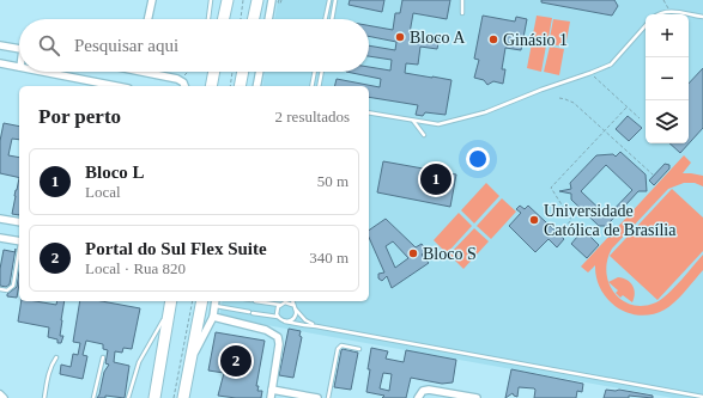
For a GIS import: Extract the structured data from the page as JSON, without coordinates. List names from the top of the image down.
{
  "places": [
    "Bloco A",
    "Ginásio 1",
    "Universidade Católica de Brasília",
    "Bloco S"
  ],
  "page": {
    "map_buttons": ["+", "−"],
    "search": "Pesquisar aqui",
    "heading": ["Por perto", "2 resultados"],
    "list": [
      {
        "mark": "1",
        "name": "Bloco L",
        "note": "Local",
        "value": "50 m"
      },
      {
        "mark": "2",
        "name": "Portal do Sul Flex Suite",
        "note": "Local · Rua 820",
        "value": "340 m"
      }
    ],
    "pins": ["1", "2"]
  }
}
